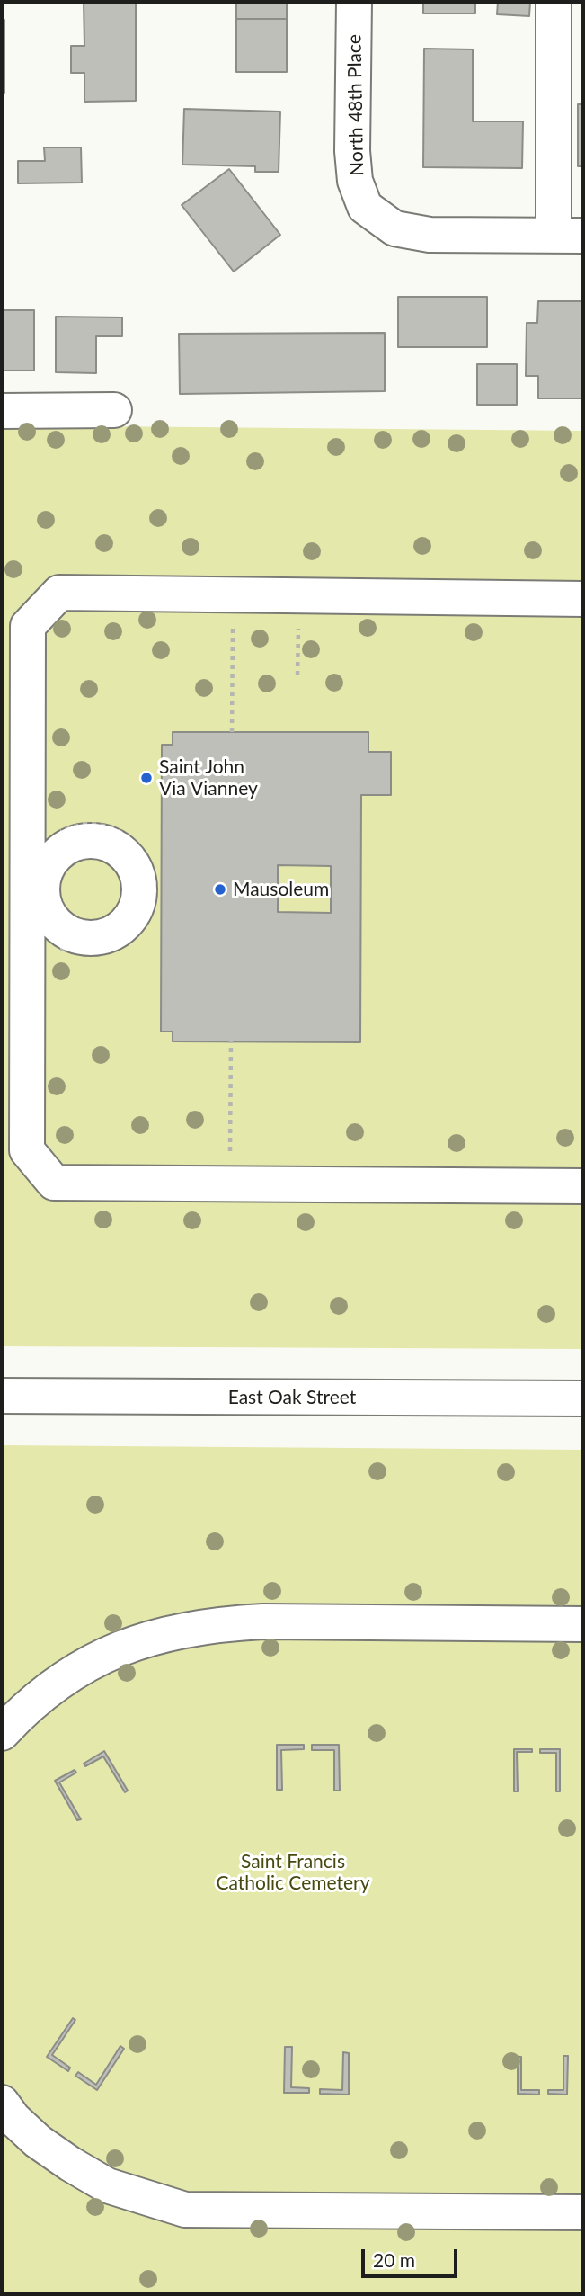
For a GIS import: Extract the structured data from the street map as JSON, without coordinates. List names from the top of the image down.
{
  "streets": {
    "street": ["North 48th Place", "East Oak Street"]
  },
  "parks": ["Saint Francis Catholic Cemetery"],
  "places": ["Saint John Via Vianney", "Mausoleum"],
  "scale_bar": "20 m"
}
